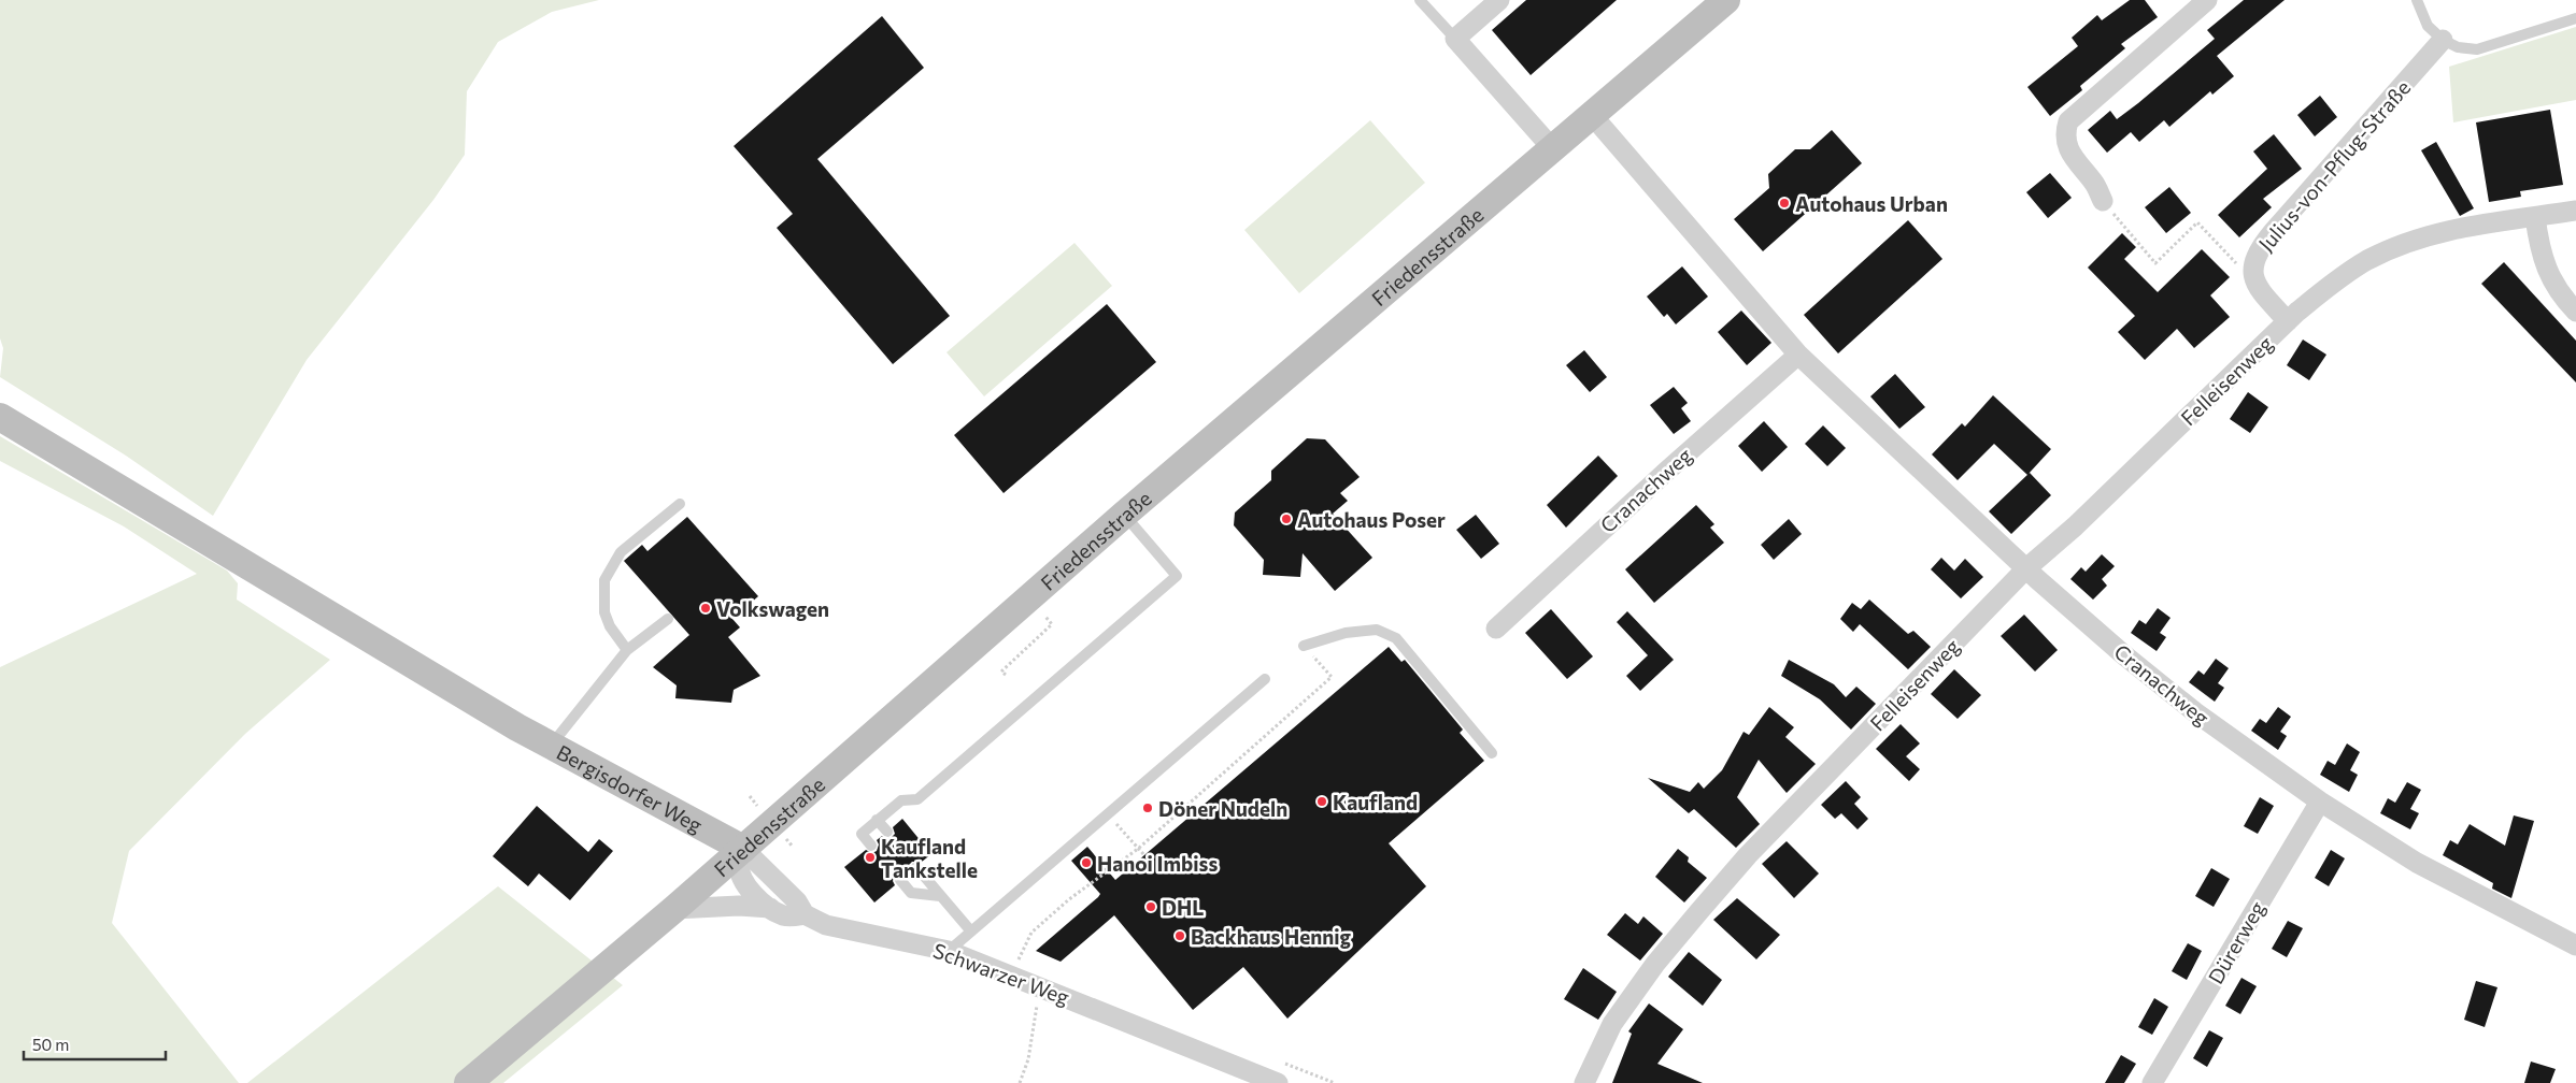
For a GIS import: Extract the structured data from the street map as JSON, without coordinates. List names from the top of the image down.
{
  "streets": {
    "street": [
      "Julius-von-Pflug-Straße",
      "Friedensstraße",
      "Felleisenweg",
      "Cranachweg",
      "Bergisdorfer Weg",
      "Dürerweg",
      "Schwarzer Weg"
    ]
  },
  "crossings": [
    ["Julius-von-Pflug-Straße", "Felleisenweg"],
    ["Friedensstraße", "Cranachweg"],
    ["Friedensstraße", "Bergisdorfer Weg"],
    ["Friedensstraße", "Schwarzer Weg"],
    ["Felleisenweg", "Cranachweg"],
    ["Cranachweg", "Dürerweg"],
    ["Bergisdorfer Weg", "Schwarzer Weg"]
  ],
  "places": [
    "Autohaus Urban",
    "Autohaus Poser",
    "Volkswagen",
    "Kaufland",
    "Döner Nudeln",
    "Kaufland Tankstelle",
    "Hanoi Imbiss",
    "DHL",
    "Backhaus Hennig"
  ],
  "scale_bar": "50 m"
}
